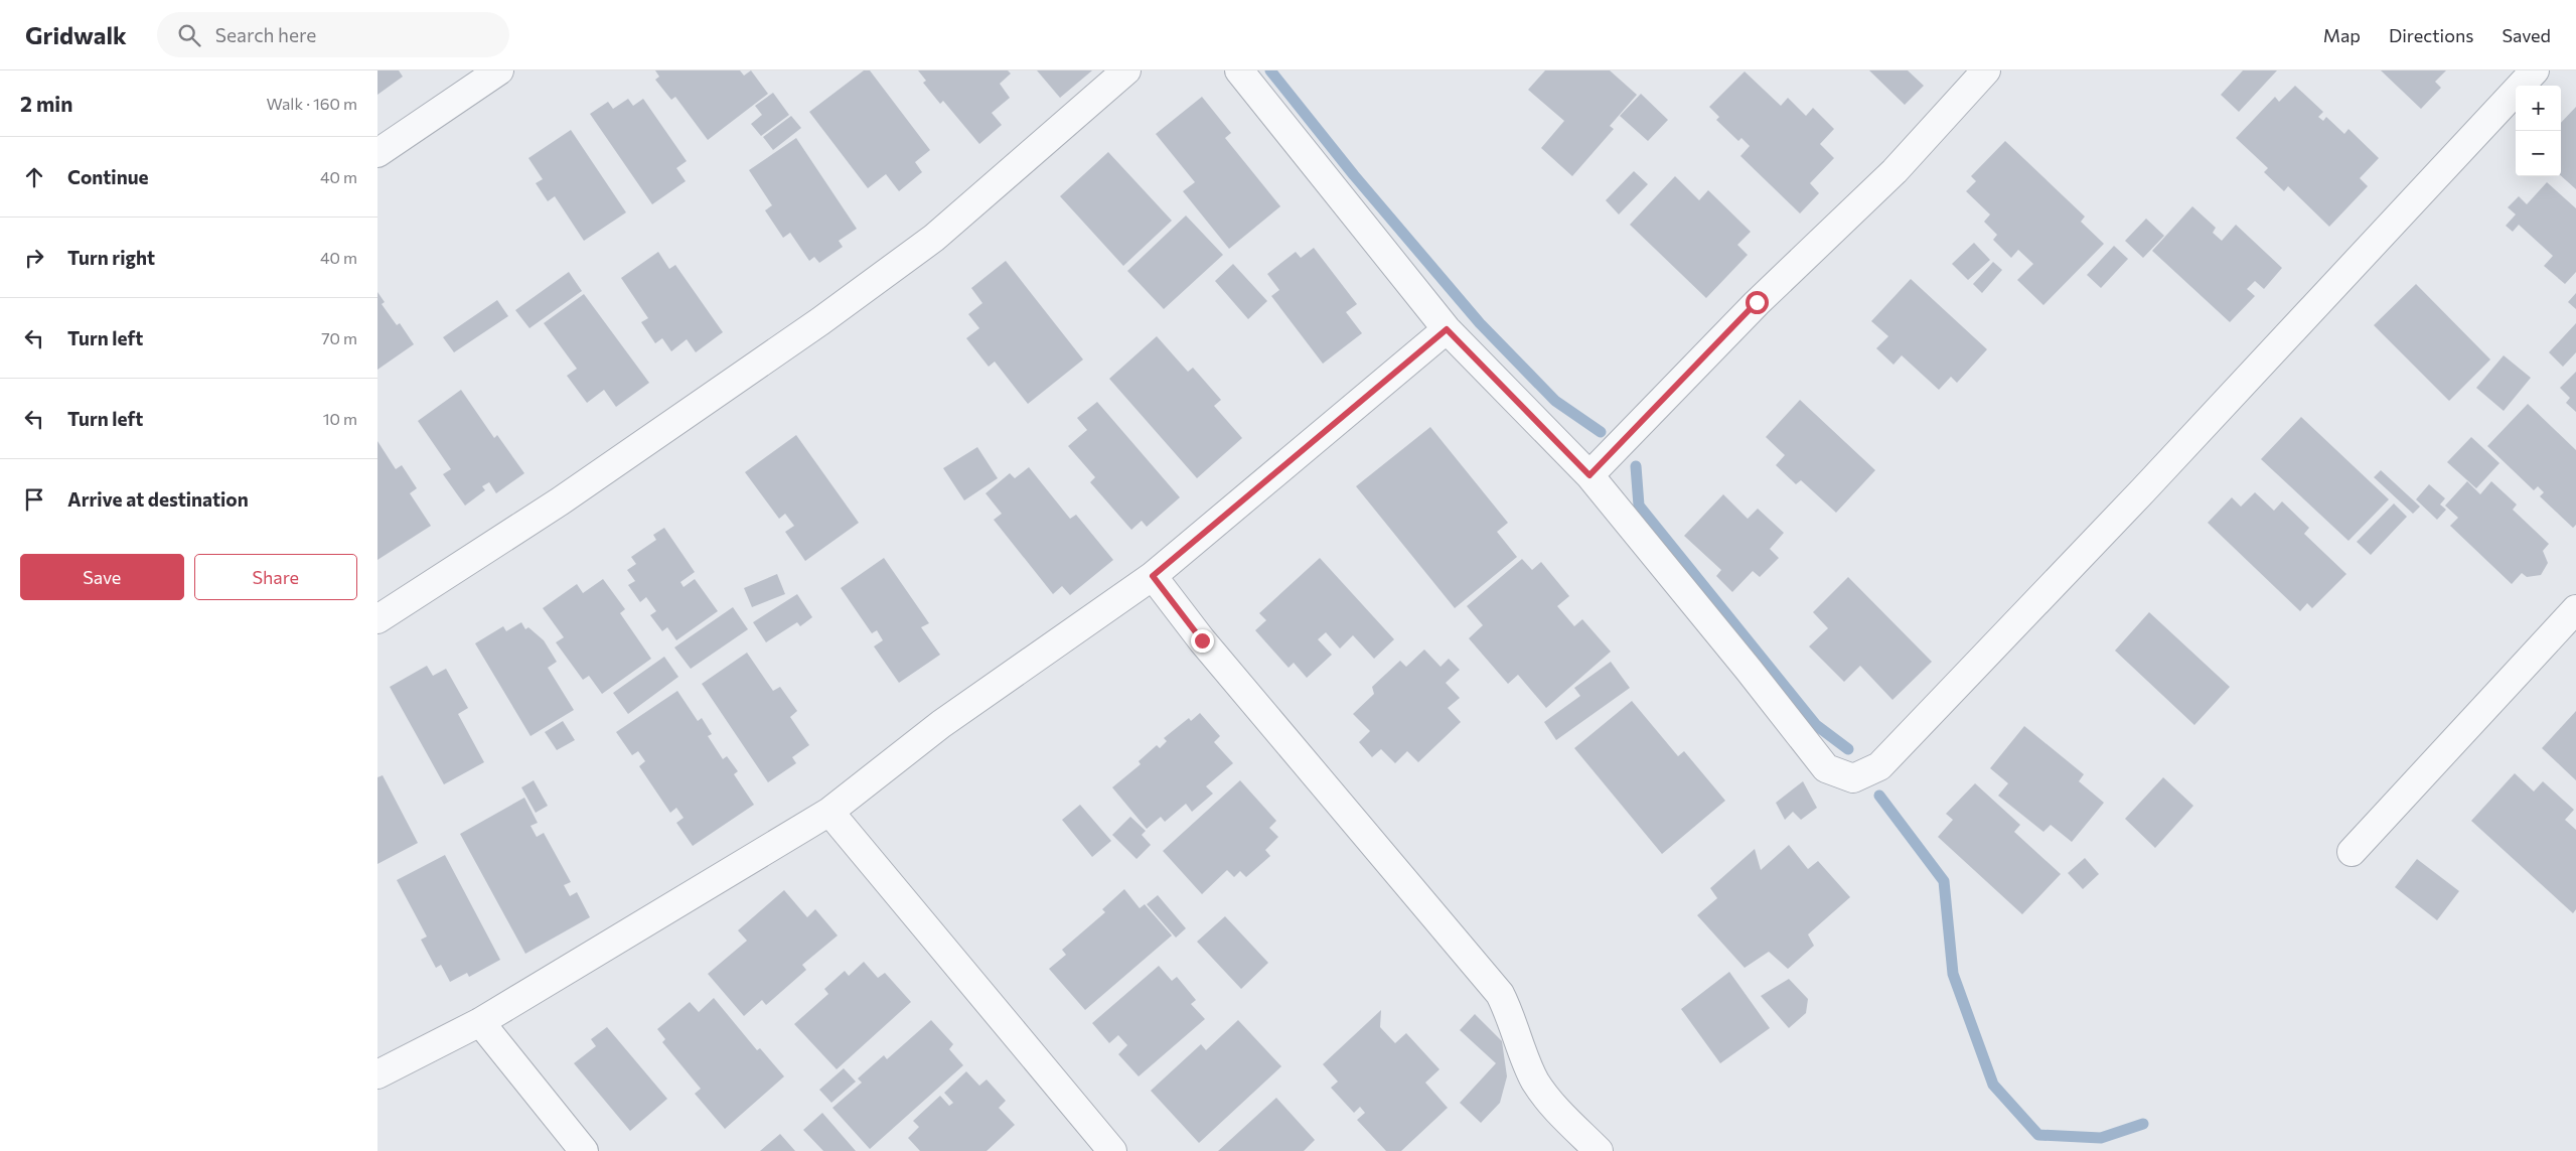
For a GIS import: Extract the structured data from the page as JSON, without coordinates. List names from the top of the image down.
{
  "page": {
    "header": "Gridwalk",
    "search": "Search here",
    "nav": ["Map", "Directions", "Saved"],
    "heading": ["2 min", "Walk · 160 m"],
    "map_buttons": ["+", "−"],
    "list": [
      ["Continue", "40 m"],
      ["Turn right", "40 m"],
      ["Turn left", "70 m"],
      ["Turn left", "10 m"],
      "Arrive at destination"
    ],
    "buttons": ["Save", "Share"]
  }
}
